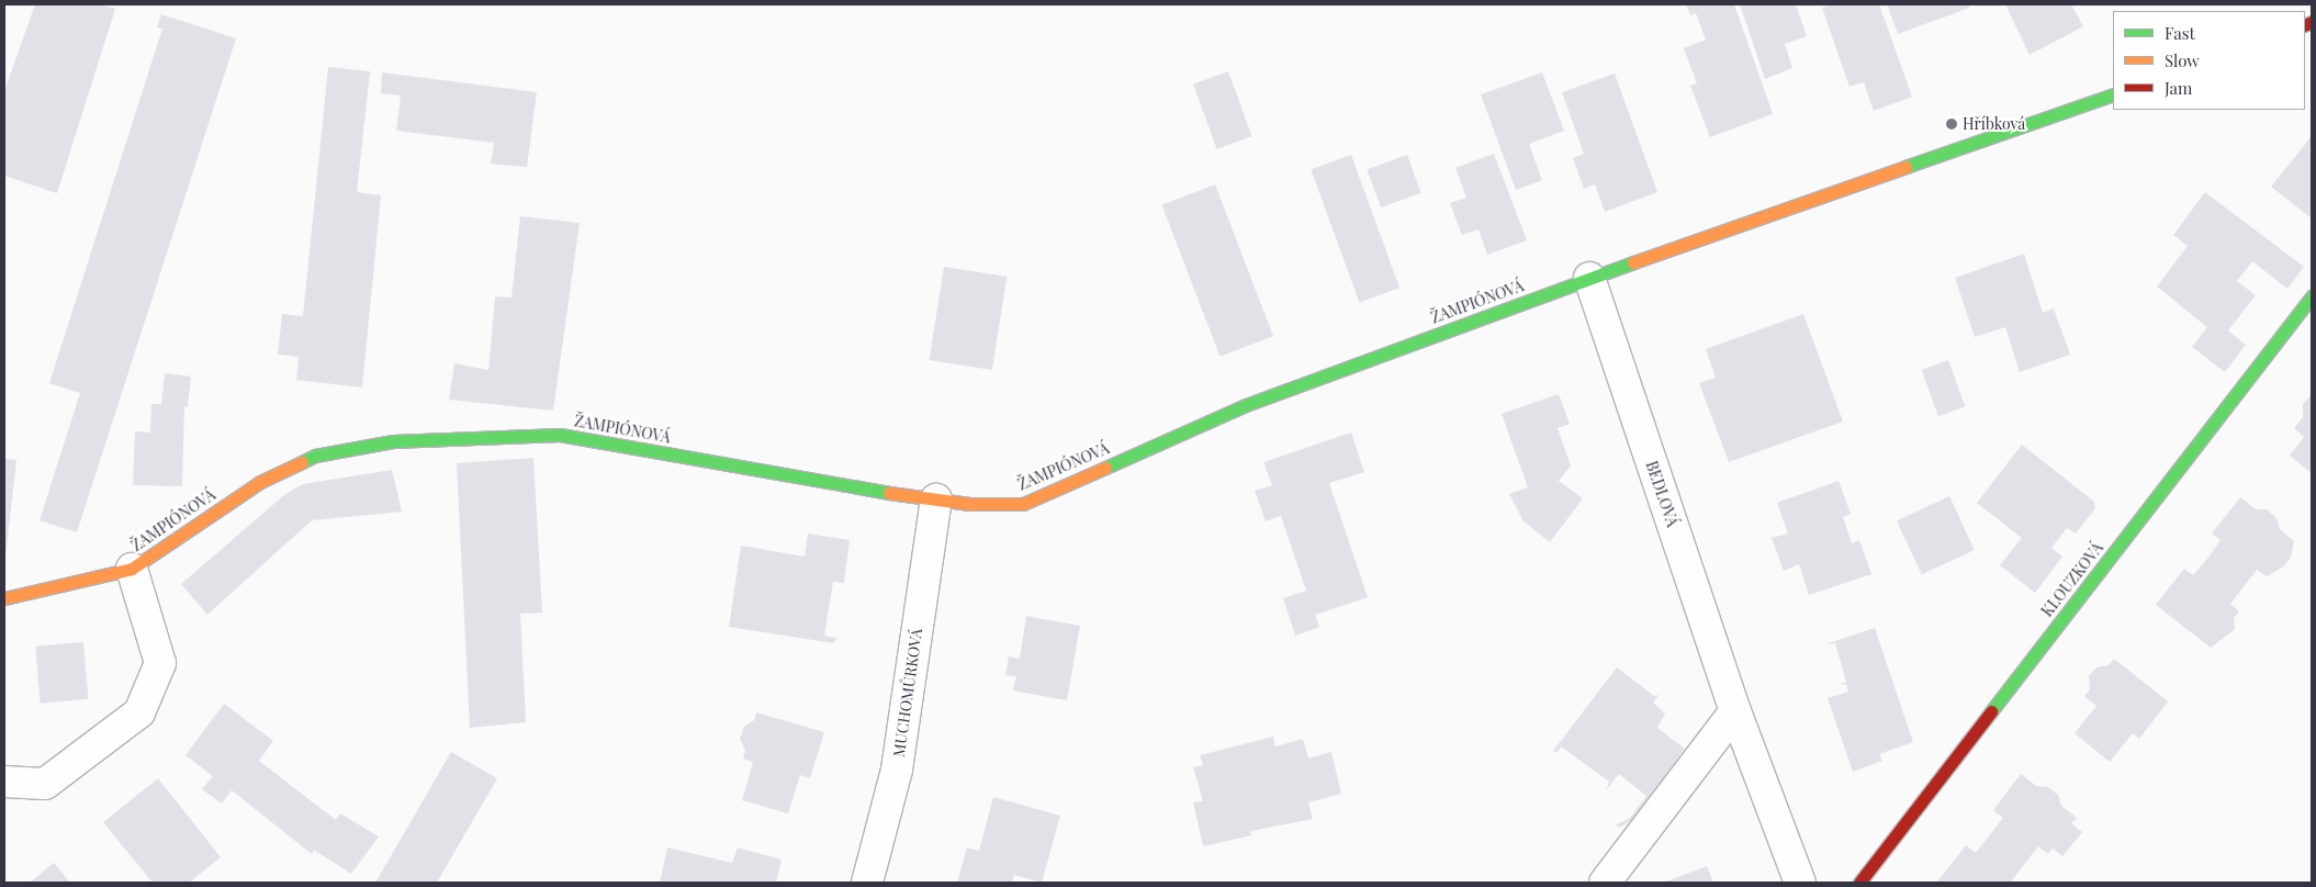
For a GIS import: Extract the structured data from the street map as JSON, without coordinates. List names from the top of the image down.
{
  "streets": {
    "street": [
      "ŽAMPIÓNOVÁ",
      "BEDLOVÁ",
      "KLOUZKOVÁ",
      "MUCHOMŮRKOVÁ"
    ]
  },
  "crossings": [
    ["ŽAMPIÓNOVÁ", "BEDLOVÁ"],
    ["ŽAMPIÓNOVÁ", "MUCHOMŮRKOVÁ"]
  ],
  "places": ["Hříbková"],
  "legend": ["Fast", "Slow", "Jam"]
}
